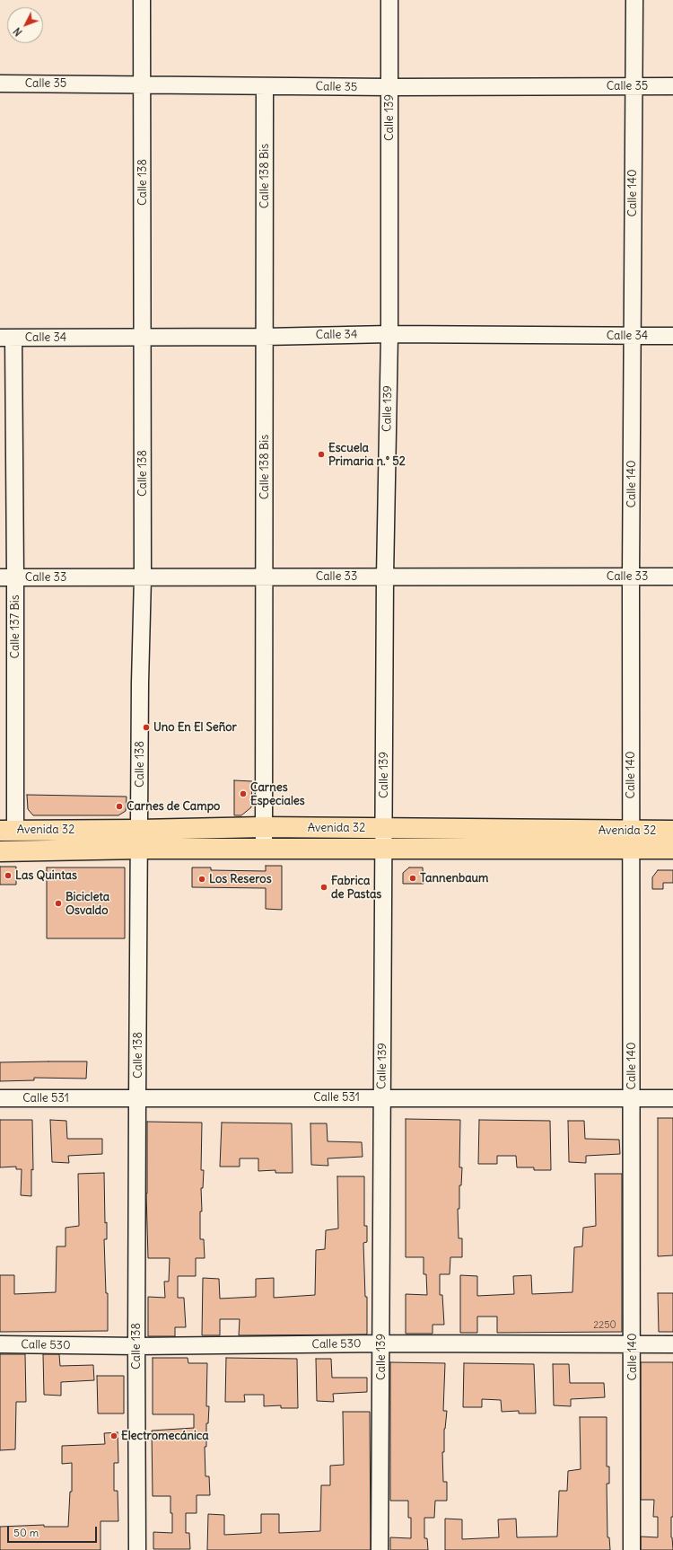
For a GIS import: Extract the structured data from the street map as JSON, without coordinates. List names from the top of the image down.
{
  "streets": {
    "main road": ["Avenida 32"],
    "street": [
      "Calle 35",
      "Calle 139",
      "Calle 138 Bis",
      "Calle 138",
      "Calle 140",
      "Calle 34",
      "Calle 33",
      "Calle 137 Bis",
      "Calle 531",
      "Calle 530"
    ]
  },
  "crossings": [
    ["Calle 35", "Calle 139"],
    ["Calle 35", "Calle 138 Bis"],
    ["Calle 35", "Calle 138"],
    ["Calle 35", "Calle 140"],
    ["Calle 139", "Calle 34"],
    ["Calle 139", "Calle 33"],
    ["Calle 139", "Avenida 32"],
    ["Calle 139", "Calle 531"],
    ["Calle 139", "Calle 530"],
    ["Calle 138 Bis", "Calle 34"],
    ["Calle 138 Bis", "Calle 33"],
    ["Calle 138 Bis", "Avenida 32"],
    ["Calle 138", "Calle 34"],
    ["Calle 138", "Calle 33"],
    ["Calle 138", "Avenida 32"],
    ["Calle 138", "Calle 531"],
    ["Calle 138", "Calle 530"],
    ["Calle 140", "Calle 34"],
    ["Calle 140", "Calle 33"],
    ["Calle 140", "Avenida 32"],
    ["Calle 140", "Calle 531"],
    ["Calle 140", "Calle 530"],
    ["Calle 34", "Calle 137 Bis"],
    ["Calle 33", "Calle 137 Bis"],
    ["Calle 137 Bis", "Avenida 32"]
  ],
  "places": [
    "Escuela Primaria n.° 52",
    "Uno En El Señor",
    "Carnes Especiales",
    "Carnes de Campo",
    "Las Quintas",
    "Tannenbaum",
    "Los Reseros",
    "Fabrica de Pastas",
    "Bicicleta Osvaldo",
    "Electromecánica"
  ],
  "house_numbers": ["2250"],
  "scale_bar": "50 m",
  "north": "bottom left"
}
